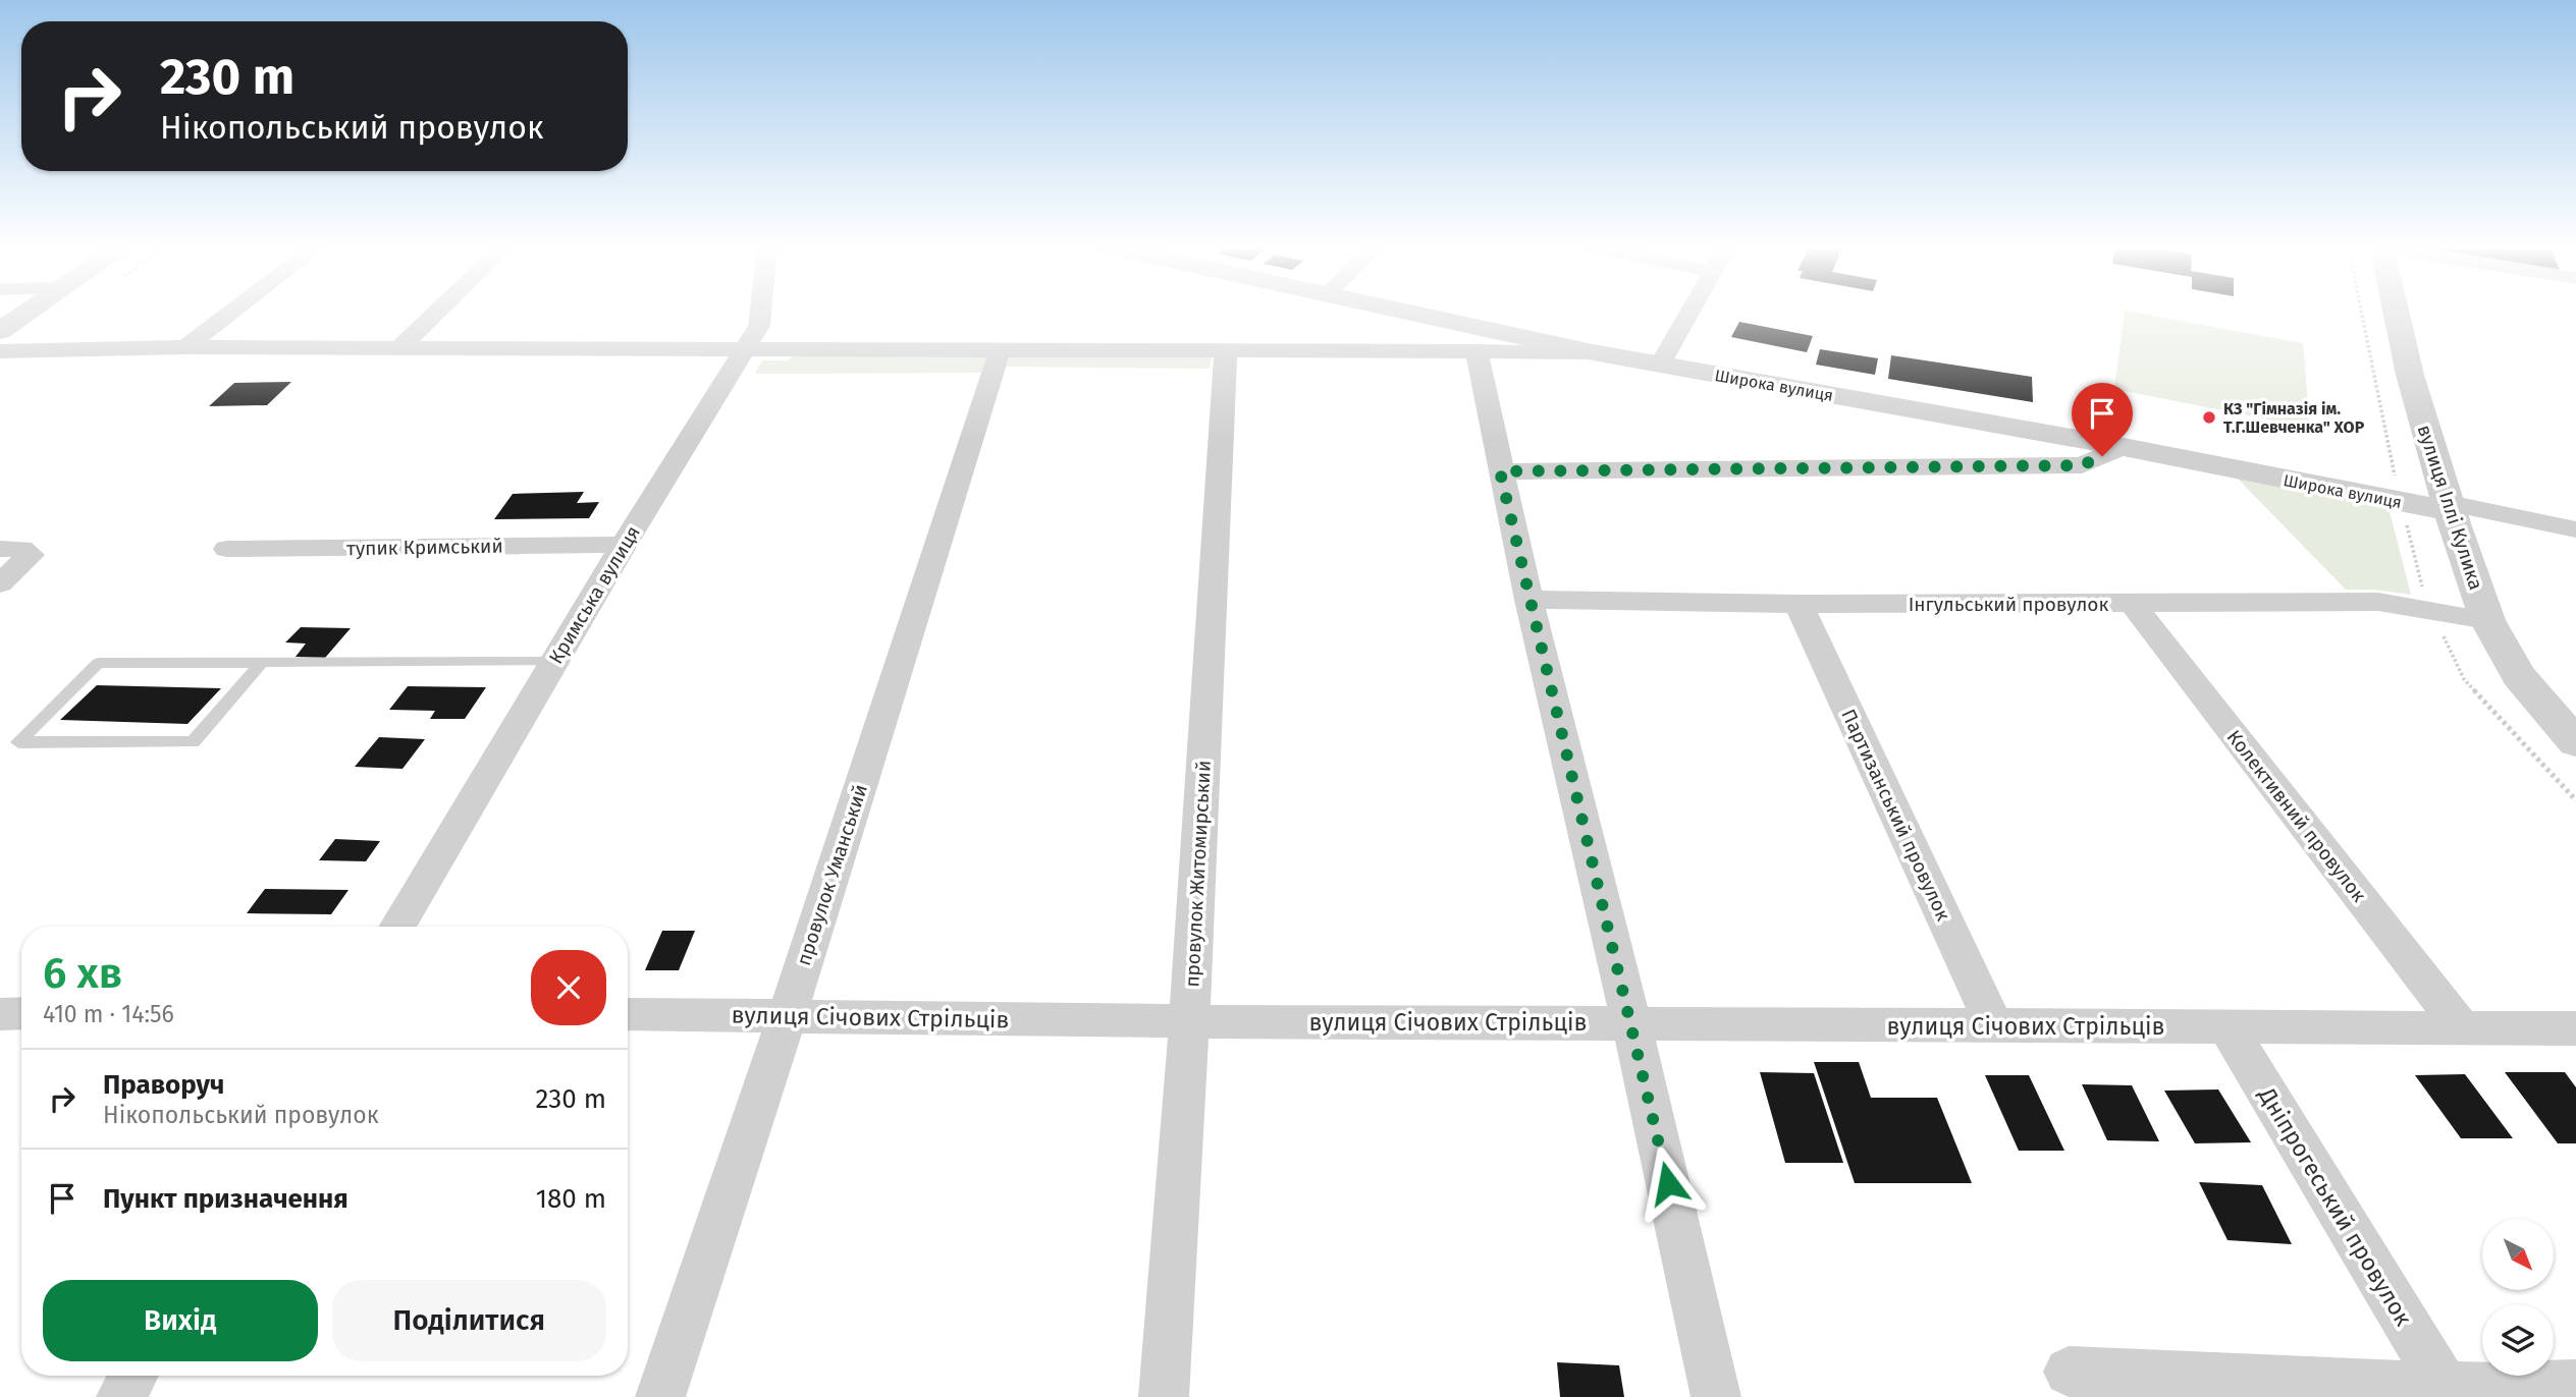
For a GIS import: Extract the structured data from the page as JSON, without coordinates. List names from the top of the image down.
{
  "streets": {
    "street": [
      "Широка вулиця",
      "вулиця Іллі Кулика",
      "тупик Кримський",
      "Кримська вулиця",
      "Інгульський провулок",
      "Партизанський провулок",
      "Колективний провулок",
      "провулок Житомирський",
      "провулок Уманський",
      "вулиця Січових Стрільців",
      "Дніпрогеський провулок"
    ]
  },
  "crossings": [
    ["Широка вулиця", "вулиця Іллі Кулика"],
    ["вулиця Іллі Кулика", "Інгульський провулок"],
    ["тупик Кримський", "Кримська вулиця"],
    ["Інгульський провулок", "Партизанський провулок"],
    ["Інгульський провулок", "Колективний провулок"],
    ["Партизанський провулок", "вулиця Січових Стрільців"],
    ["Колективний провулок", "вулиця Січових Стрільців"],
    ["провулок Житомирський", "вулиця Січових Стрільців"],
    ["провулок Уманський", "вулиця Січових Стрільців"],
    ["вулиця Січових Стрільців", "Дніпрогеський провулок"]
  ],
  "places": ["КЗ \"Гімназія ім. Т.Г.Шевченка\" ХОР"],
  "north": "bottom right",
  "page": {
    "turn": ["230 m", "Нікопольський провулок"],
    "heading": ["6 хв", "410 m · 14:56"],
    "list": [
      {
        "name": "Праворуч",
        "note": "Нікопольський провулок",
        "value": "230 m"
      },
      {
        "name": "Пункт призначення",
        "value": "180 m"
      }
    ],
    "buttons": ["Вихід", "Поділитися"]
  }
}
